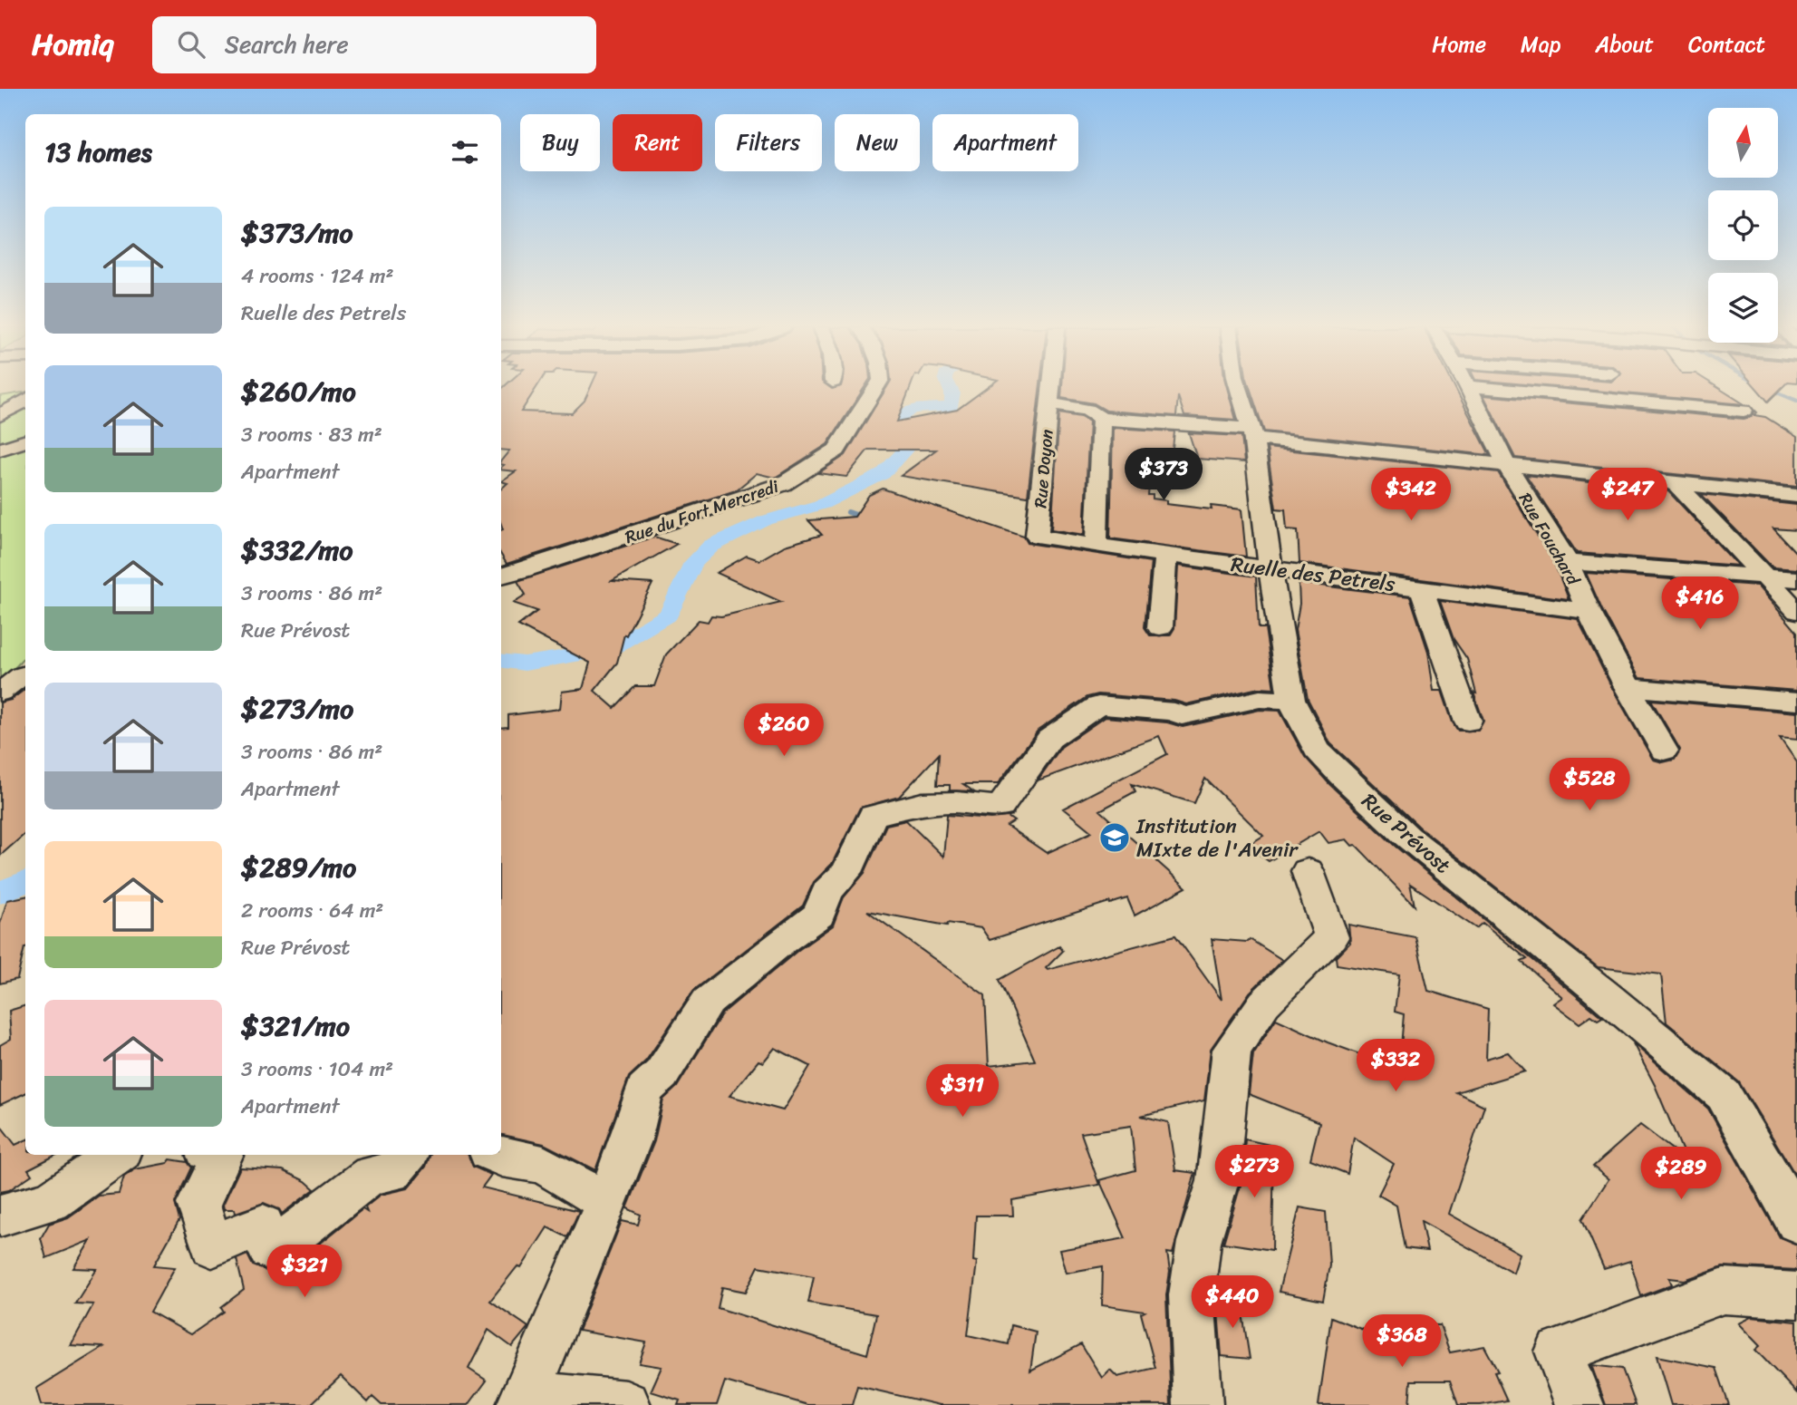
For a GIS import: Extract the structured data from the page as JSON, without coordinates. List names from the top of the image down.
{
  "streets": {
    "street": [
      "Rue Doyon",
      "Rue du Fort Mercredi",
      "Rue Fouchard",
      "Ruelle des Petrels",
      "Rue Prévost"
    ]
  },
  "crossings": [
    ["Rue Doyon", "Ruelle des Petrels"],
    ["Rue Fouchard", "Ruelle des Petrels"],
    ["Ruelle des Petrels", "Rue Prévost"]
  ],
  "places": {
    "school or university": ["Institution MIxte de l'Avenir"]
  },
  "north": "top",
  "page": {
    "header": "Homiq",
    "search": "Search here",
    "nav": [
      "Home",
      "Map",
      "About",
      "Contact"
    ],
    "chip": [
      "Buy",
      "Rent",
      "Filters",
      "New",
      "Apartment"
    ],
    "heading": "13 homes",
    "list": [
      {
        "name": "$373/mo",
        "note": "4 rooms · 124 m² · Ruelle des Petrels"
      },
      {
        "name": "$260/mo",
        "note": "3 rooms · 83 m² · Apartment"
      },
      {
        "name": "$332/mo",
        "note": "3 rooms · 86 m² · Rue Prévost"
      },
      {
        "name": "$273/mo",
        "note": "3 rooms · 86 m² · Apartment"
      },
      {
        "name": "$289/mo",
        "note": "2 rooms · 64 m² · Rue Prévost"
      },
      {
        "name": "$321/mo",
        "note": "3 rooms · 104 m² · Apartment"
      }
    ],
    "price": [
      "$373",
      "$342",
      "$247",
      "$416",
      "$260",
      "$528",
      "$332",
      "$311",
      "$273",
      "$289",
      "$321",
      "$440",
      "$368"
    ]
  }
}
